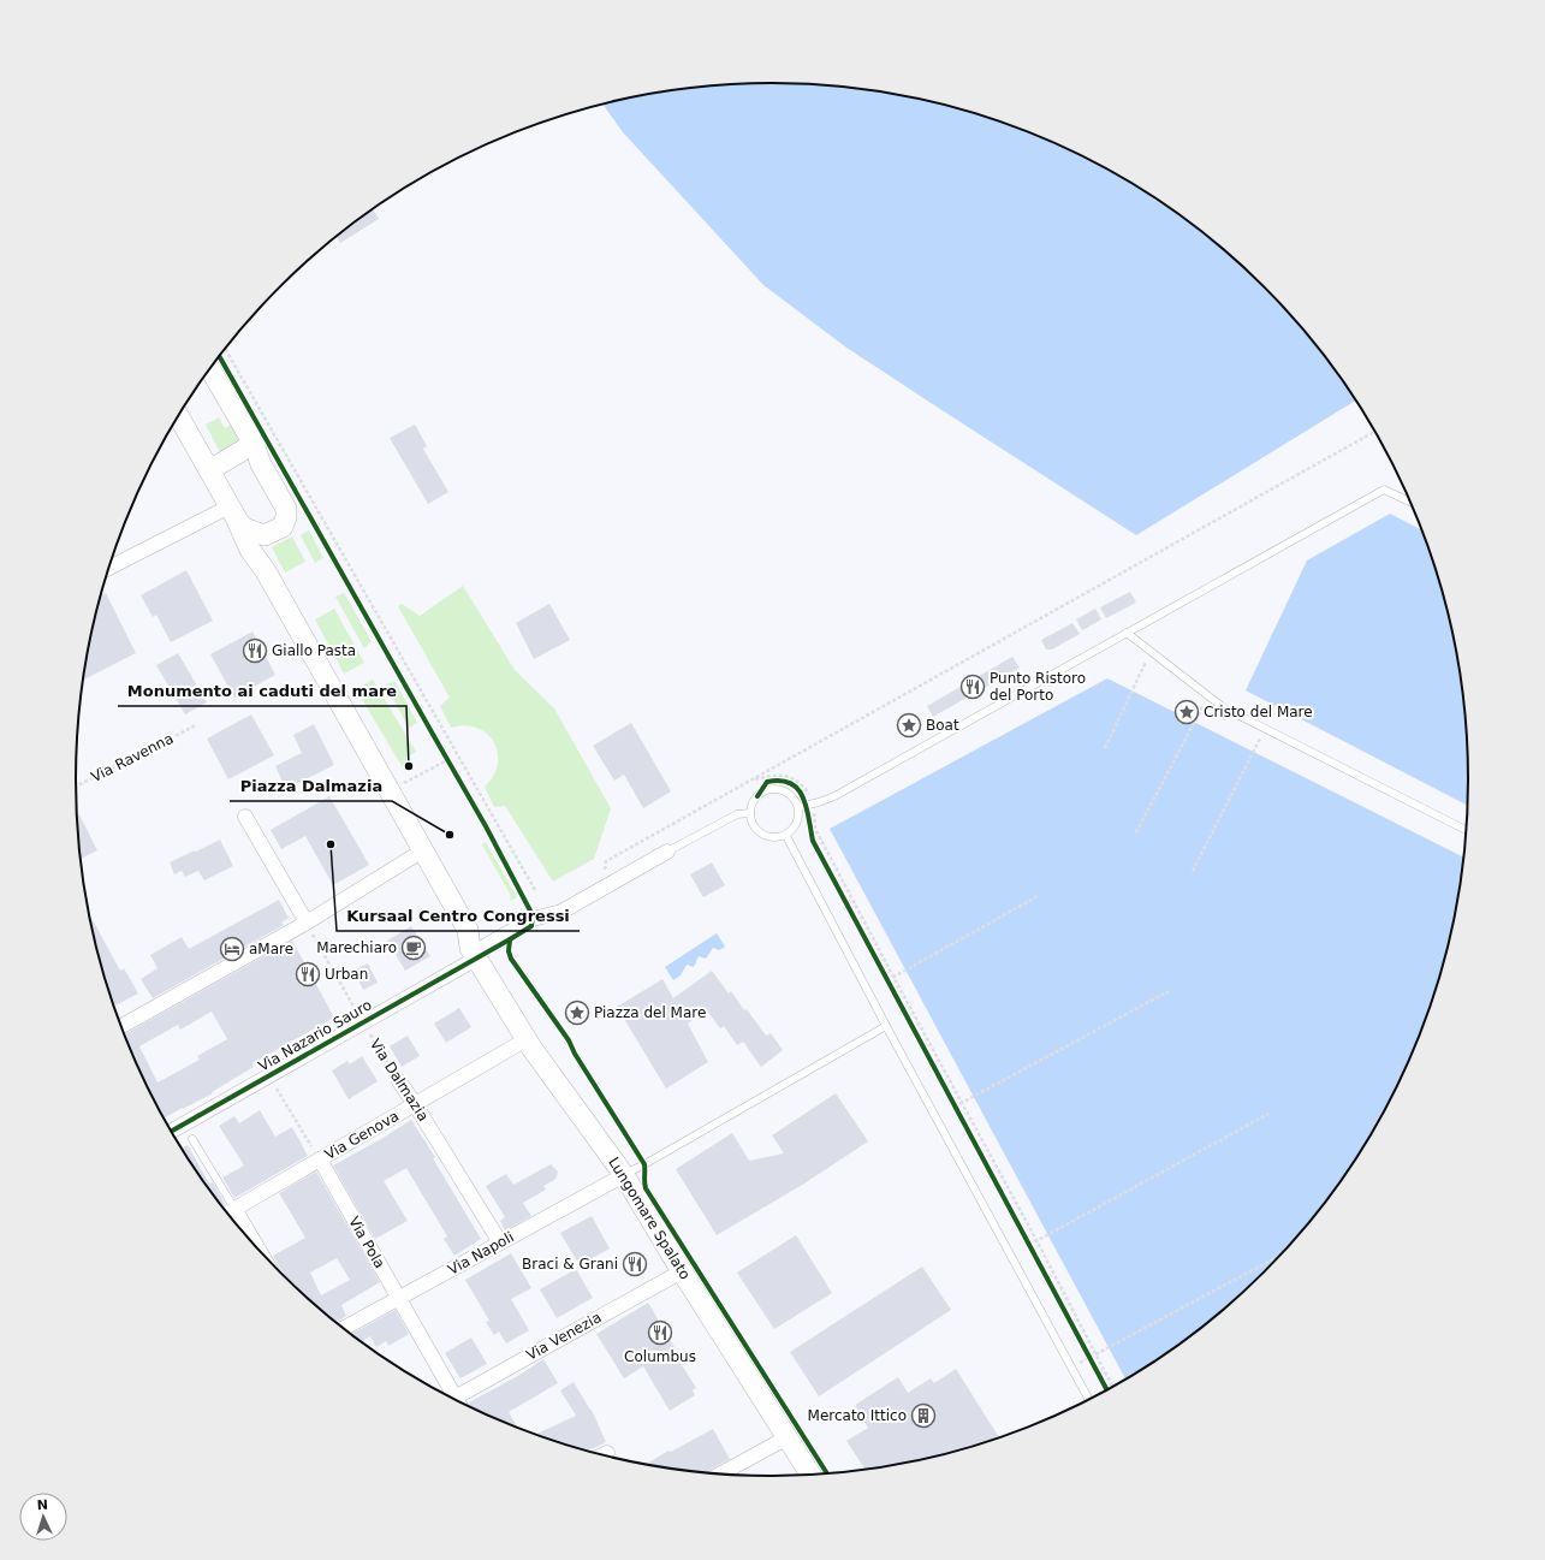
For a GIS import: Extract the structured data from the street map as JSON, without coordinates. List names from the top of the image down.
{
  "streets": {
    "street": [
      "Via Nazario Sauro",
      "Via Dalmazia",
      "Via Genova",
      "Lungomare Spalato",
      "Via Pola",
      "Via Napoli",
      "Via Venezia"
    ],
    "path": ["Via Ravenna"]
  },
  "crossings": [
    ["Via Nazario Sauro", "Via Dalmazia"],
    ["Via Nazario Sauro", "Lungomare Spalato"],
    ["Via Dalmazia", "Via Genova"],
    ["Via Dalmazia", "Via Napoli"],
    ["Via Genova", "Lungomare Spalato"],
    ["Via Genova", "Via Pola"],
    ["Lungomare Spalato", "Via Napoli"],
    ["Lungomare Spalato", "Via Venezia"],
    ["Via Pola", "Via Napoli"]
  ],
  "places": {
    "restaurant": [
      "Giallo Pasta",
      "Punto Ristoro del Porto",
      "Urban",
      "Braci & Grani",
      "Columbus"
    ],
    "place": ["Cristo del Mare", "Boat", "Piazza del Mare"],
    "other": ["Monumento ai caduti del mare", "Piazza Dalmazia", "Kursaal Centro Congressi"],
    "cafe": ["Marechiaro"],
    "hotel": ["aMare"],
    "building": ["Mercato Ittico"]
  },
  "north": "top"
}
